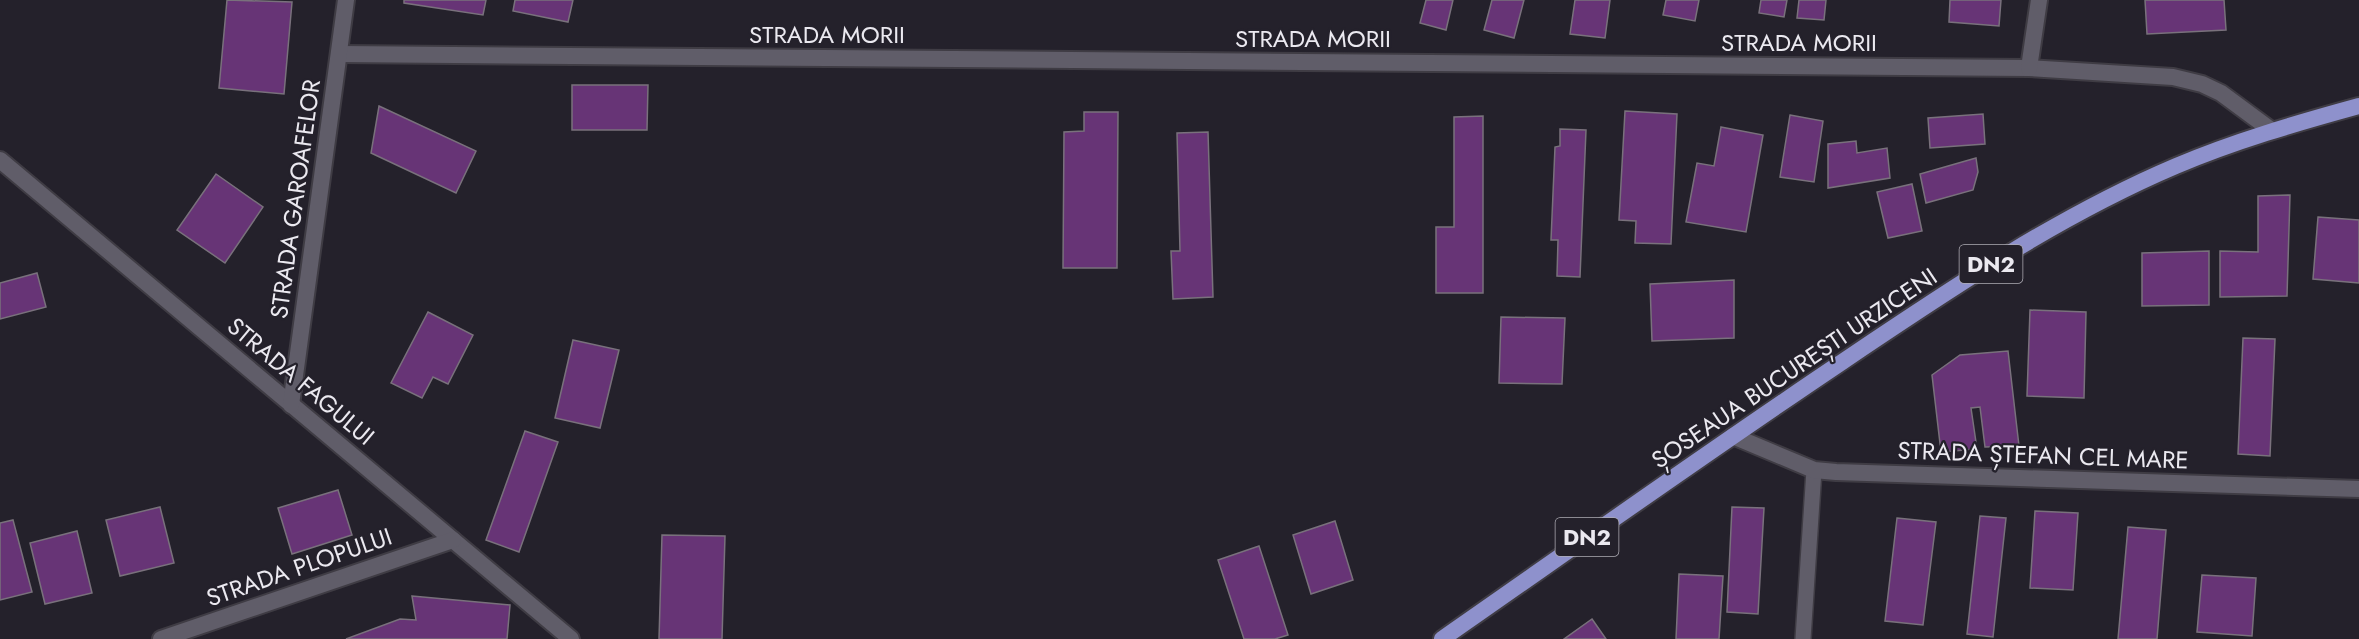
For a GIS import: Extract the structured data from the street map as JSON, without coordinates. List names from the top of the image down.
{
  "streets": {
    "highway": ["DN2", "ȘOSEAUA BUCUREȘTI URZICENI"],
    "street": [
      "STRADA MORII",
      "STRADA GAROAFELOR",
      "STRADA FAGULUI",
      "STRADA ȘTEFAN CEL MARE",
      "STRADA PLOPULUI"
    ]
  },
  "crossings": [
    ["STRADA MORII", "STRADA GAROAFELOR"],
    ["STRADA MORII", "ȘOSEAUA BUCUREȘTI URZICENI"],
    ["STRADA GAROAFELOR", "STRADA FAGULUI"],
    ["ȘOSEAUA BUCUREȘTI URZICENI", "STRADA ȘTEFAN CEL MARE"],
    ["STRADA FAGULUI", "STRADA PLOPULUI"]
  ]
}
